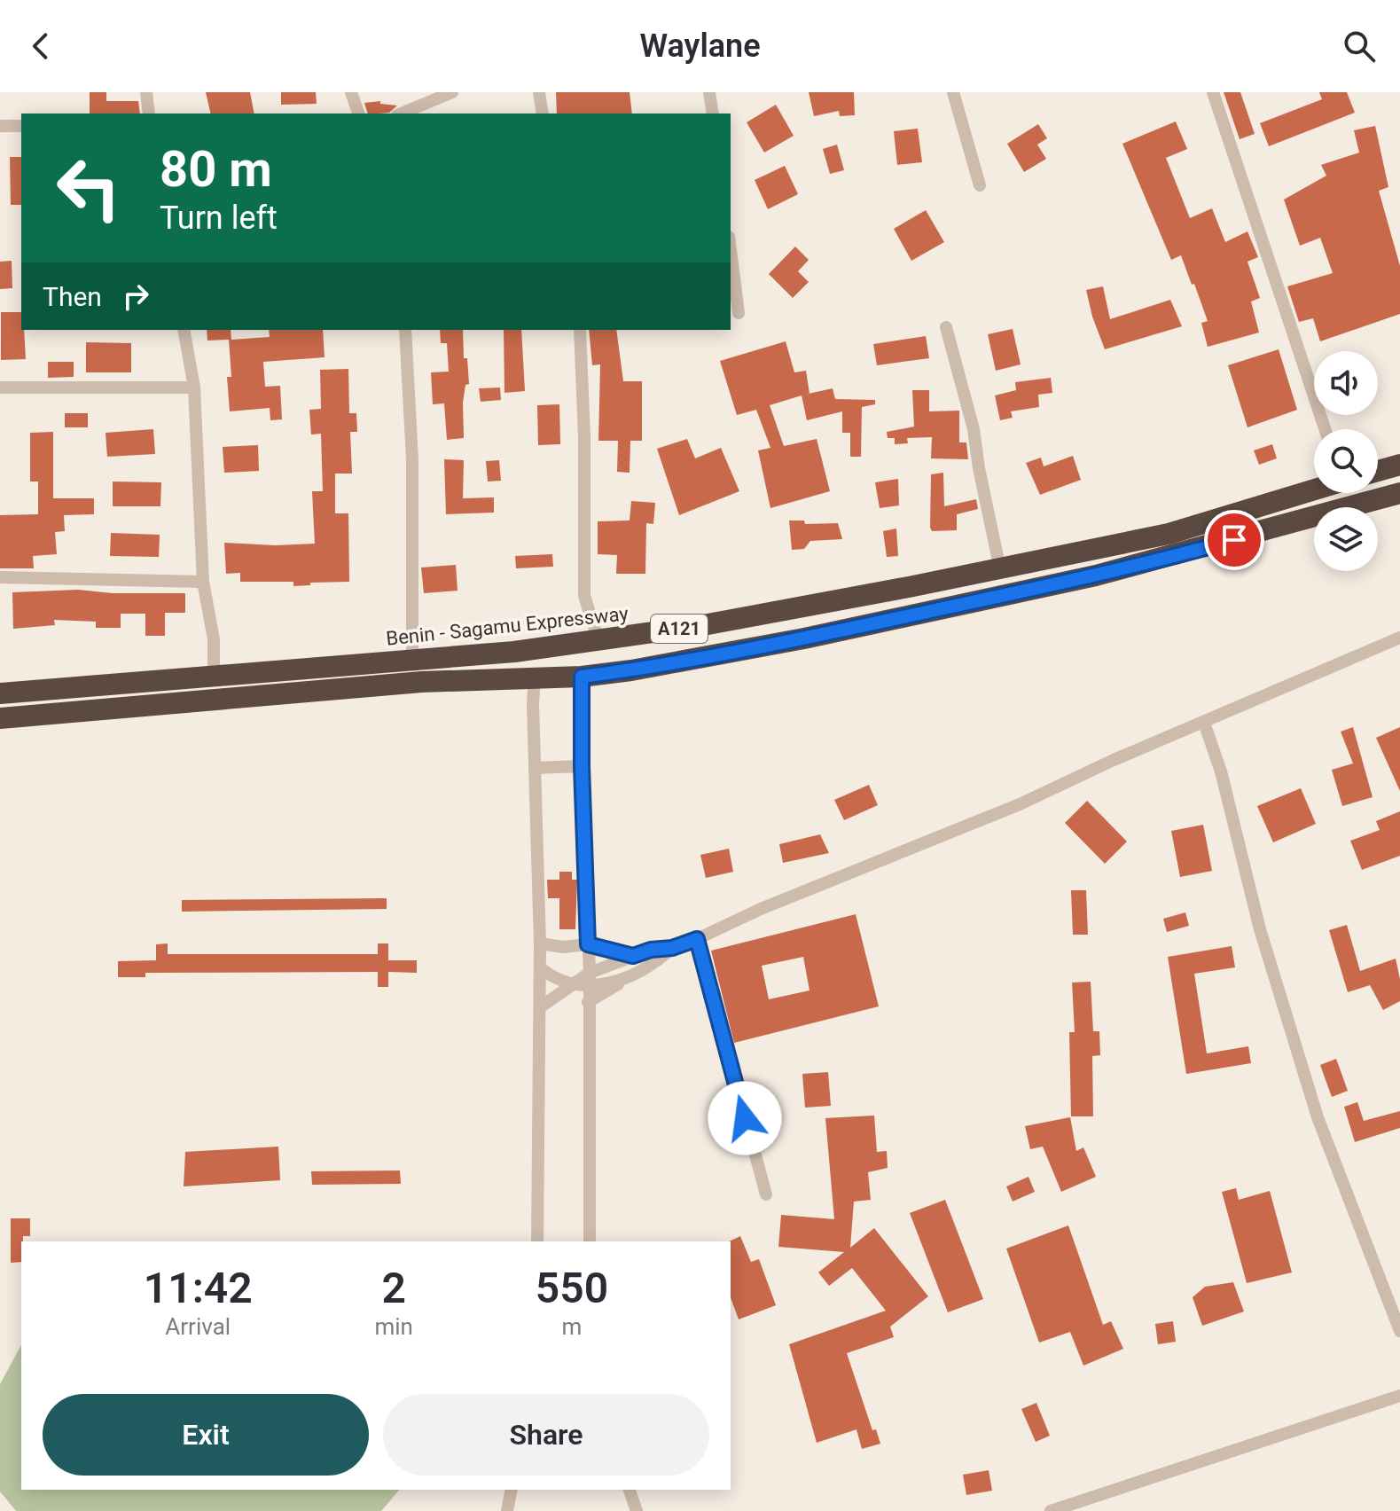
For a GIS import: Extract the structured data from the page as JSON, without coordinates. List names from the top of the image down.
{
  "streets": {
    "highway": ["Benin - Sagamu Expressway", "A121"]
  },
  "page": {
    "header": "Waylane",
    "turn": ["80 m", "Turn left"],
    "then": "Then",
    "eta": [
      "11:42",
      "Arrival",
      "2",
      "min",
      "550",
      "m"
    ],
    "buttons": ["Exit", "Share"]
  }
}
